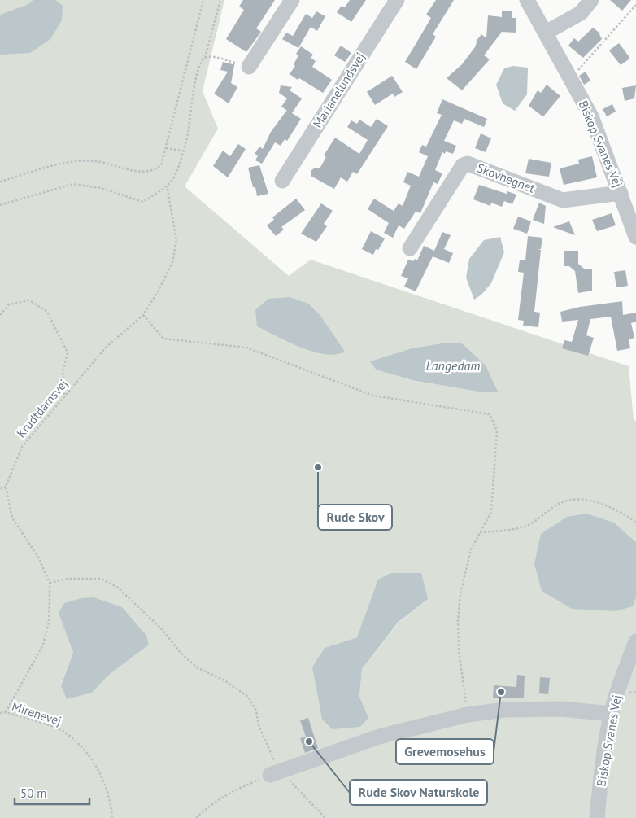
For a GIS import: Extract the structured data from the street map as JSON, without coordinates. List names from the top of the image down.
{
  "streets": {
    "street": ["Marianelundsvej", "Biskop Svanes Vej", "Skovhegnet"],
    "path": ["Krudtdamsvej", "Mirenevej"]
  },
  "crossings": [
    ["Biskop Svanes Vej", "Skovhegnet"]
  ],
  "water": ["Langedam"],
  "places": ["Rude Skov", "Grevemosehus", "Rude Skov Naturskole"],
  "scale_bar": "50 m"
}
